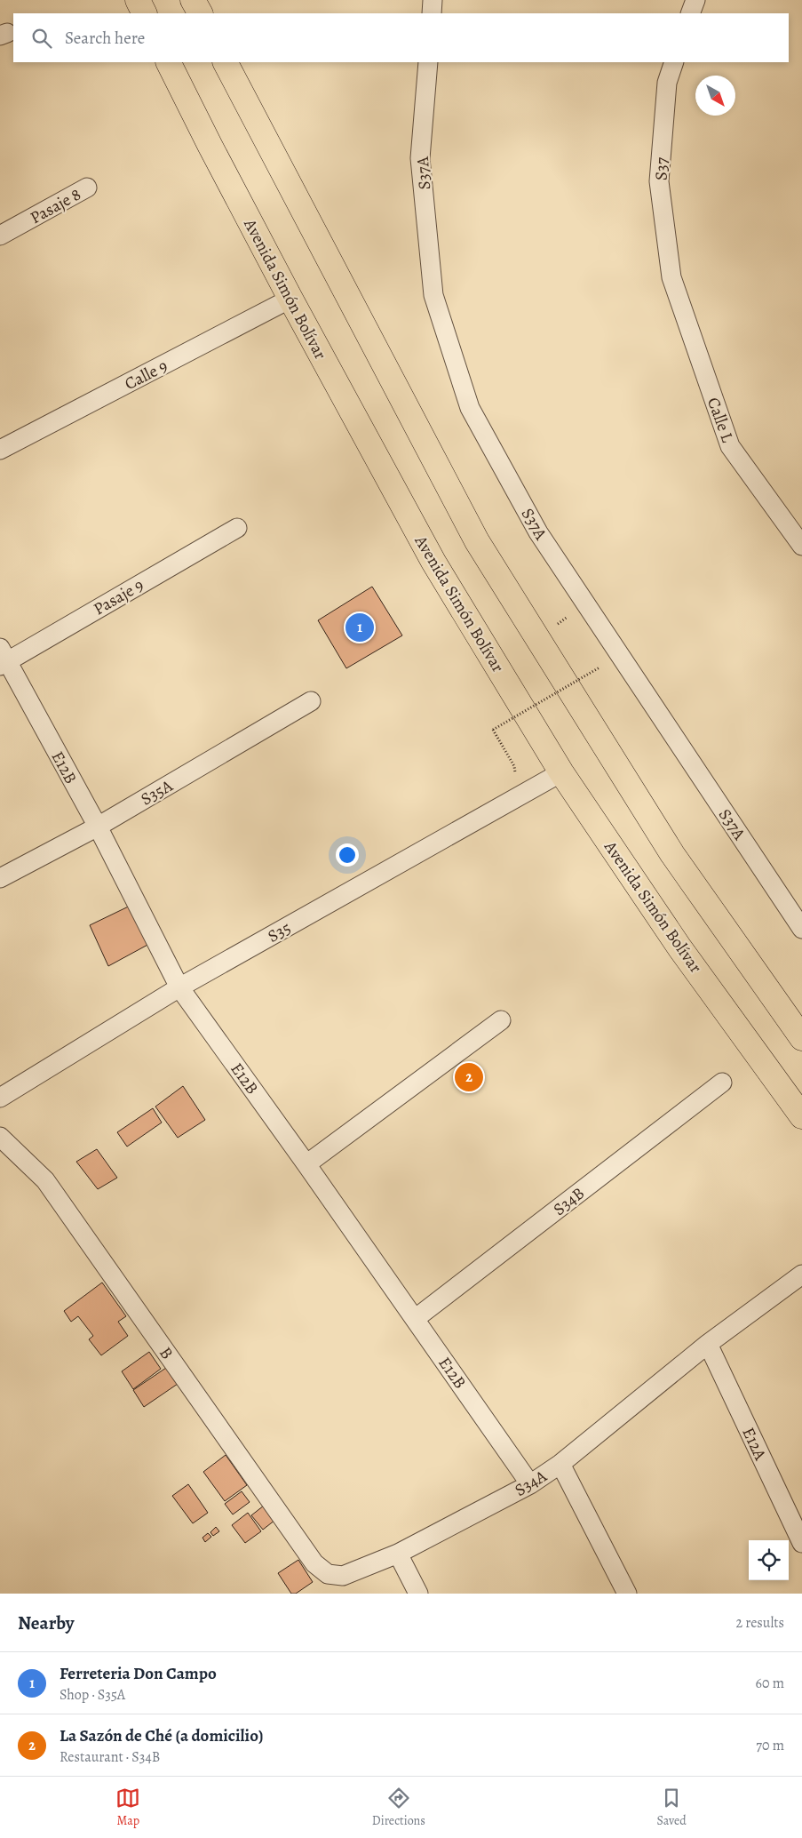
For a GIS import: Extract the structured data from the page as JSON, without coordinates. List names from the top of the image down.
{
  "streets": {
    "highway": ["Avenida Simón Bolívar"],
    "street": [
      "S37",
      "S37A",
      "Pasaje 8",
      "Calle 9",
      "Calle L",
      "Pasaje 9",
      "E12B",
      "S35A",
      "S35",
      "S34B",
      "B",
      "E12A",
      "S34A"
    ]
  },
  "crossings": [
    ["S37", "Calle L"],
    ["Avenida Simón Bolívar", "Calle 9"],
    ["Avenida Simón Bolívar", "S35"],
    ["Pasaje 9", "E12B"],
    ["E12B", "S35A"],
    ["E12B", "S35"],
    ["E12B", "S34B"],
    ["E12B", "S34A"],
    ["B", "S34A"],
    ["E12A", "S34A"]
  ],
  "north": "bottom right",
  "page": {
    "search": "Search here",
    "pins": ["1", "2"],
    "heading": ["Nearby", "2 results"],
    "list": [
      {
        "mark": "1",
        "name": "Ferreteria Don Campo",
        "note": "Shop · S35A",
        "value": "60 m"
      },
      {
        "mark": "2",
        "name": "La Sazón de Ché (a domicilio)",
        "note": "Restaurant · S34B",
        "value": "70 m"
      }
    ],
    "nav": ["Map", "Directions", "Saved"]
  }
}
